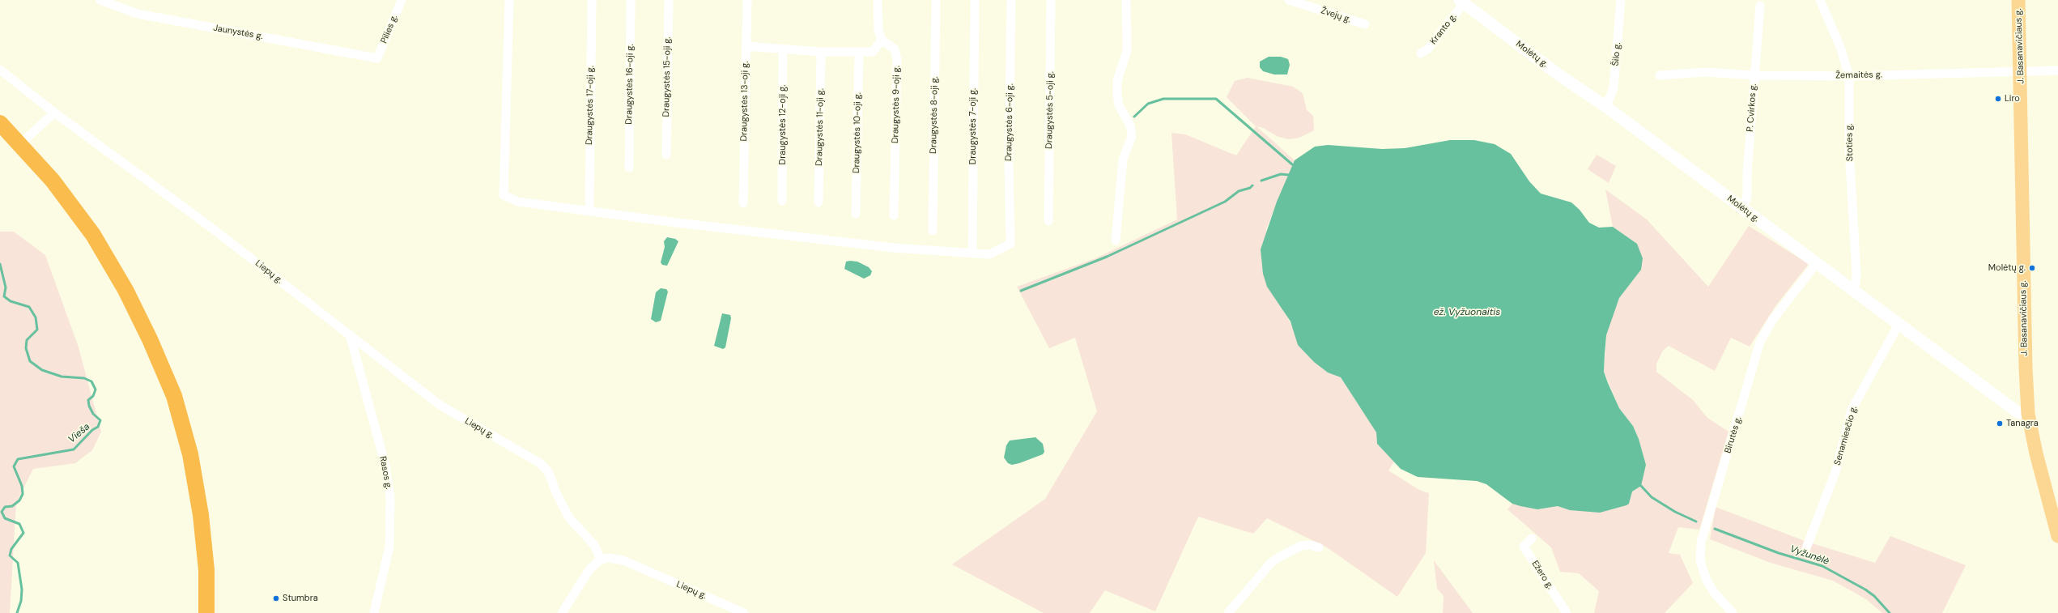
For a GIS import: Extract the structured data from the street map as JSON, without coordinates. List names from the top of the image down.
{
  "streets": {
    "main road": ["J. Basanavičiaus g."],
    "street": [
      "Žvejų g.",
      "Pilies g.",
      "Kranto g.",
      "Jaunystės g.",
      "Molėtų g.",
      "Šilo g.",
      "Žemaitės g.",
      "Draugystės 15-oji g.",
      "Draugystės 16-oji g.",
      "Draugystės 13-oji g.",
      "Draugystės 9-oji g.",
      "Draugystės 17-oji g.",
      "P. Cvirkos g.",
      "Draugystės 5-oji g.",
      "Draugystės 8-oji g.",
      "Draugystės 6-oji g.",
      "Draugystės 12-oji g.",
      "Draugystės 7-oji g.",
      "Draugystės 11-oji g.",
      "Draugystės 10-oji g.",
      "Stoties g.",
      "Liepų g.",
      "Birutės g.",
      "Senamiesčio g.",
      "Rasos g.",
      "Ežero g."
    ]
  },
  "crossings": [
    ["Pilies g.", "Jaunystės g."],
    ["Kranto g.", "Molėtų g."],
    ["J. Basanavičiaus g.", "Molėtų g."],
    ["J. Basanavičiaus g.", "Žemaitės g."],
    ["Molėtų g.", "Šilo g."],
    ["Molėtų g.", "P. Cvirkos g."],
    ["Molėtų g.", "Stoties g."],
    ["Molėtų g.", "Birutės g."],
    ["Molėtų g.", "Senamiesčio g."],
    ["Žemaitės g.", "P. Cvirkos g."],
    ["Žemaitės g.", "Stoties g."],
    ["Draugystės 6-oji g.", "Draugystės 7-oji g."],
    ["Liepų g.", "Rasos g."]
  ],
  "water": ["ež. Vyžuonaitis", "Vieša", "Vyžunėlė"],
  "places": [
    "Liro",
    "Molėtų g.",
    "Tanagra",
    "Stumbra"
  ]
}
